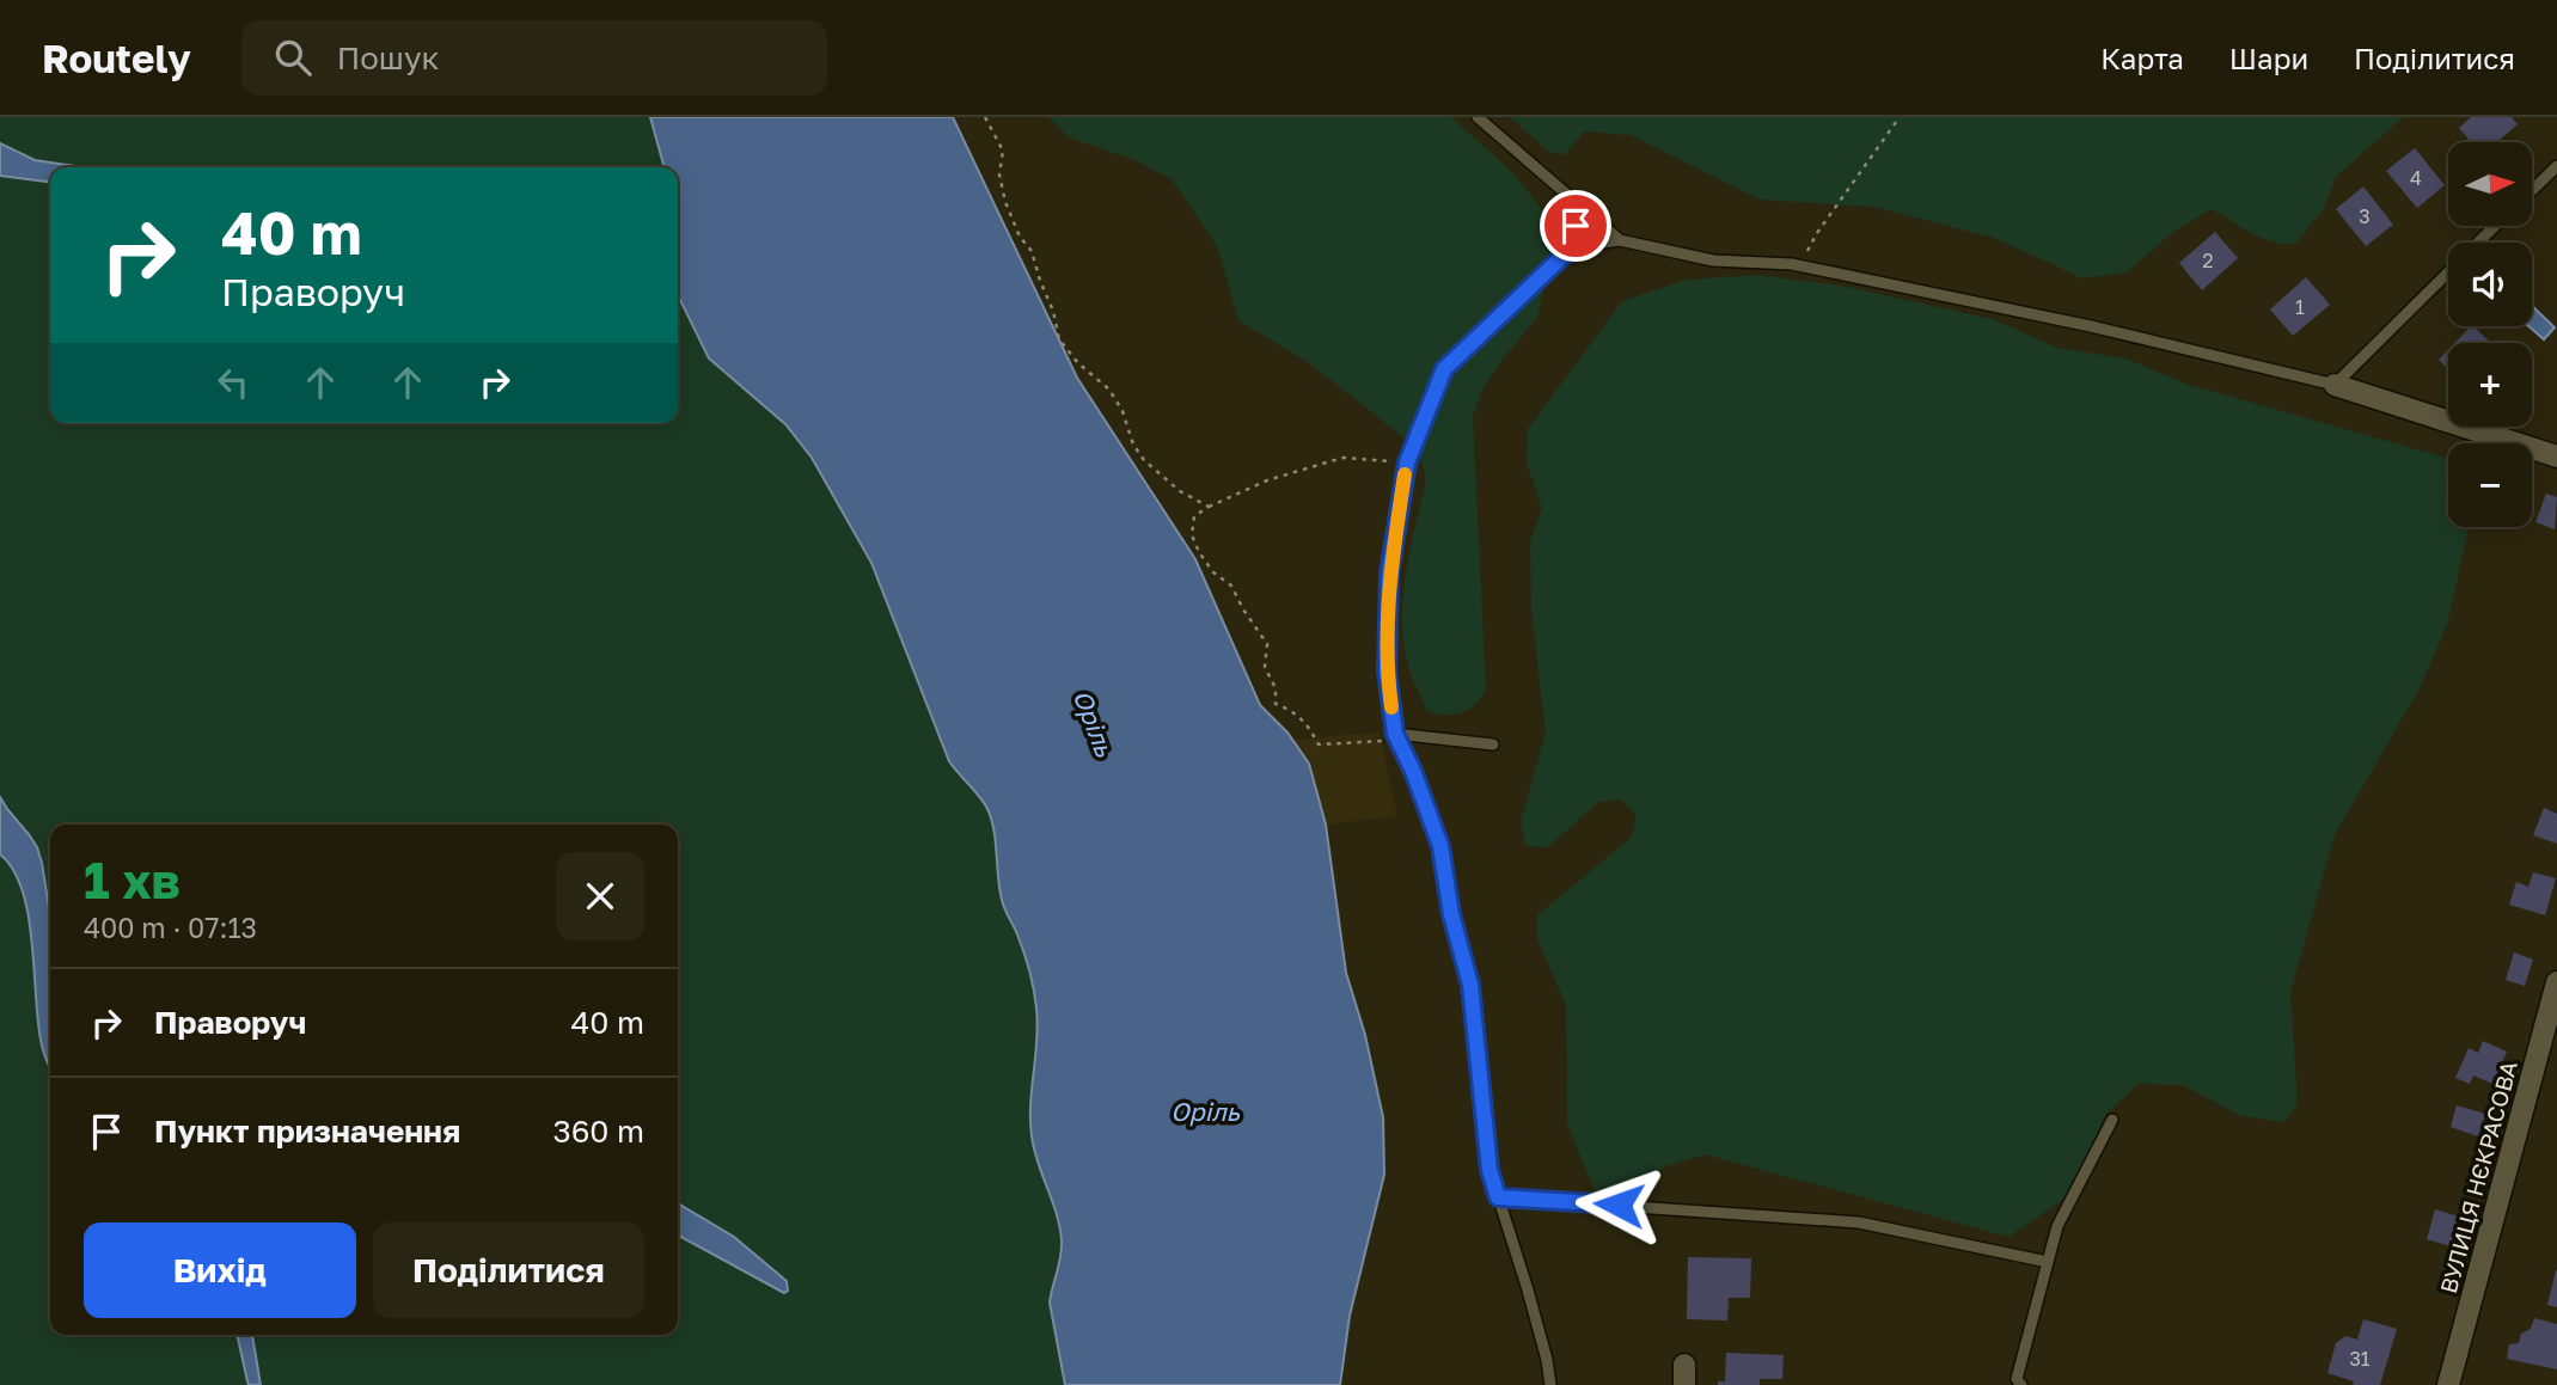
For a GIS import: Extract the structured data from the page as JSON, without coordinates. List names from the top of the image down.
{
  "streets": {
    "street": ["ВУЛИЦЯ НЄКРАСОВА"]
  },
  "water": ["Оріль", "Орiль"],
  "house_numbers": [
    "4",
    "3",
    "2",
    "1",
    "31"
  ],
  "north": "right",
  "page": {
    "header": "Routely",
    "search": "Пошук",
    "nav": ["Карта", "Шари", "Поділитися"],
    "map_buttons": ["+", "−"],
    "turn": ["40 m", "Праворуч"],
    "heading": ["1 хв", "400 m · 07:13"],
    "list": [
      {
        "name": "Праворуч",
        "value": "40 m"
      },
      {
        "name": "Пункт призначення",
        "value": "360 m"
      }
    ],
    "buttons": ["Вихід", "Поділитися"]
  }
}
